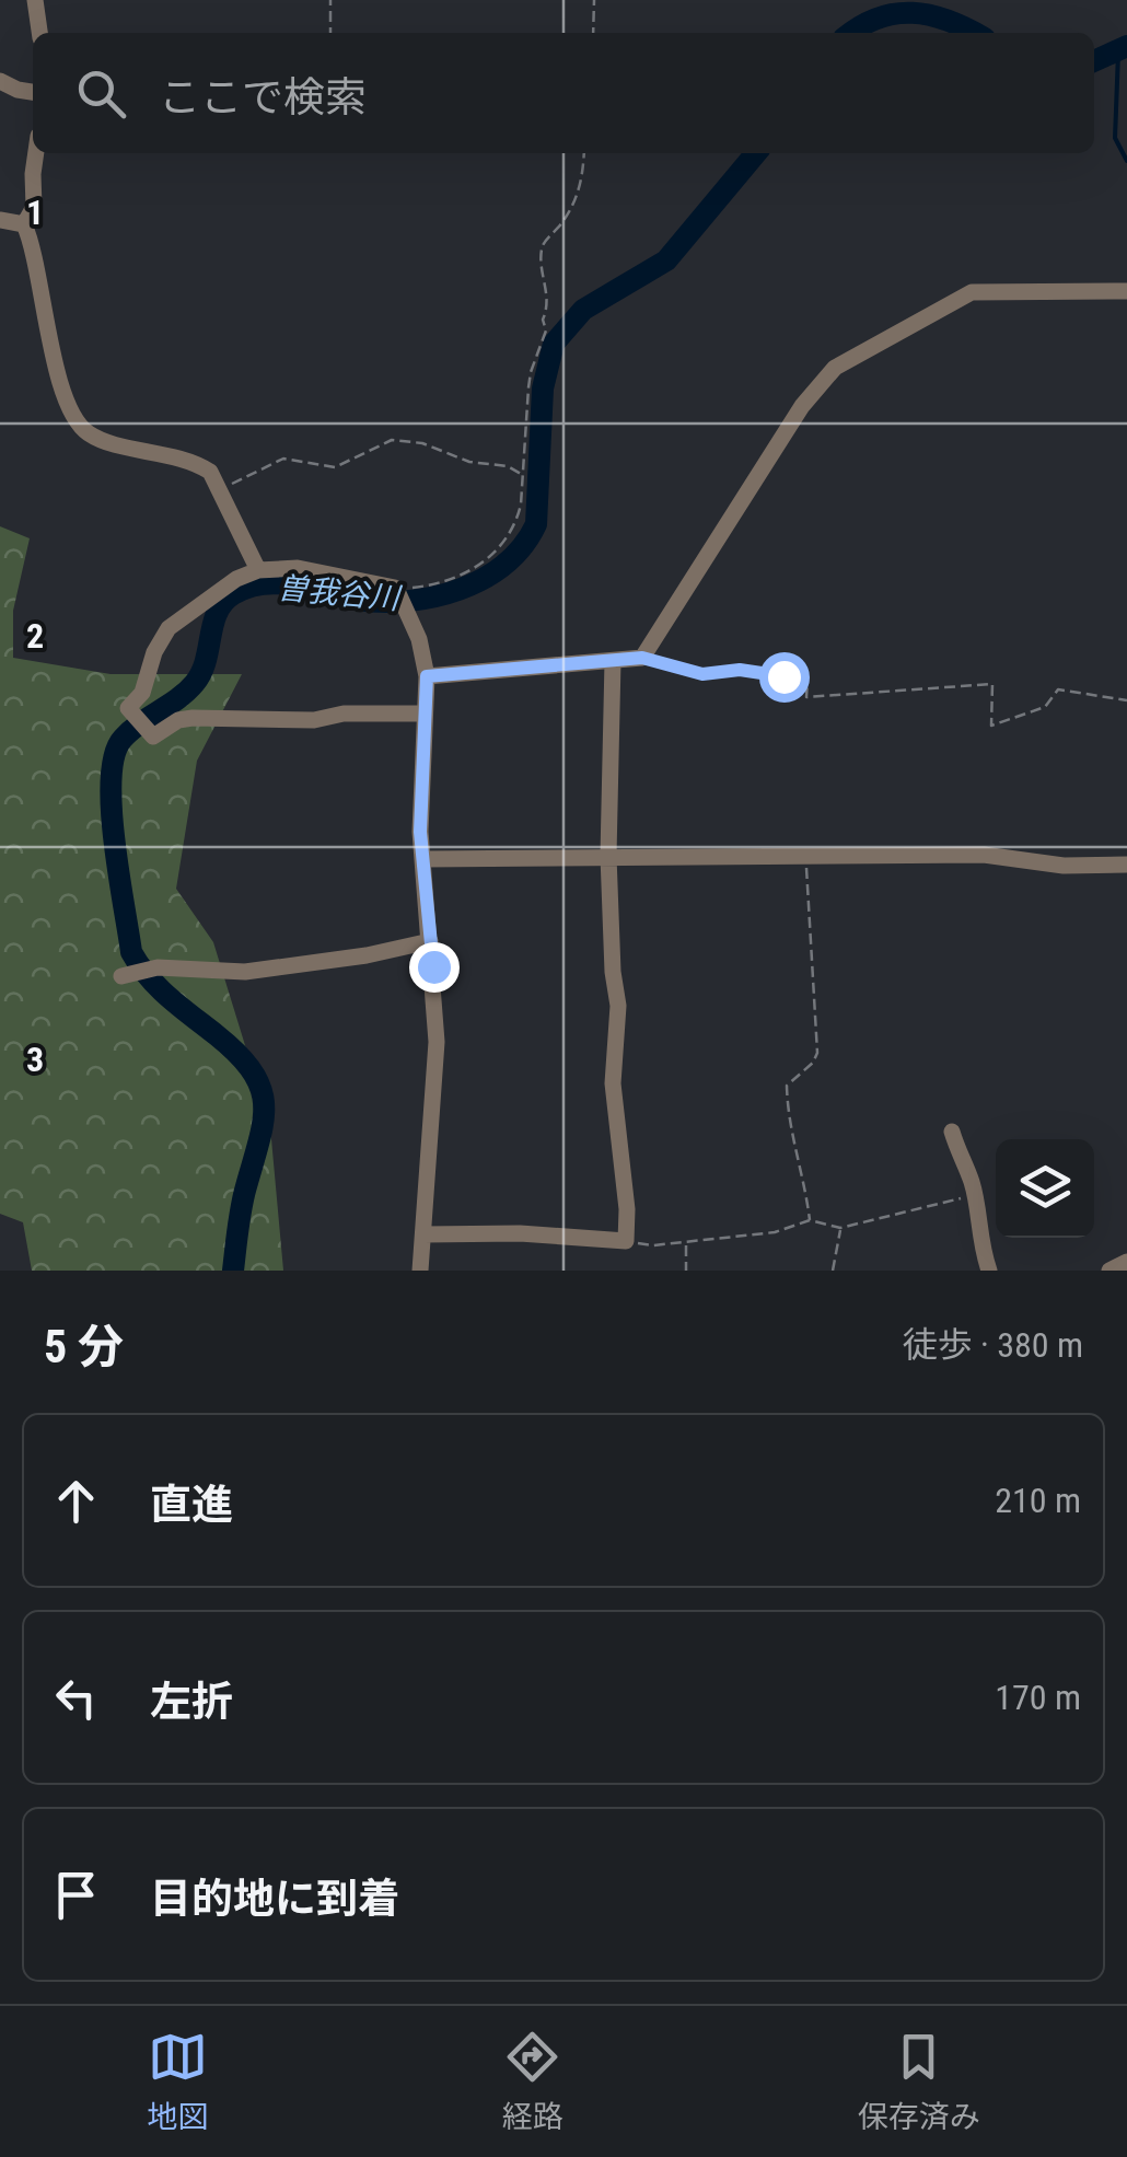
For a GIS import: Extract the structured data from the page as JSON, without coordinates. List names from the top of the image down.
{
  "water": ["曽我谷川"],
  "page": {
    "search": "ここで検索",
    "heading": ["5 分", "徒歩 · 380 m"],
    "list": [
      ["直進", "210 m"],
      ["左折", "170 m"],
      "目的地に到着"
    ],
    "nav": ["地図", "経路", "保存済み"]
  },
  "grid": {
    "rows": ["1", "2", "3"]
  }
}
